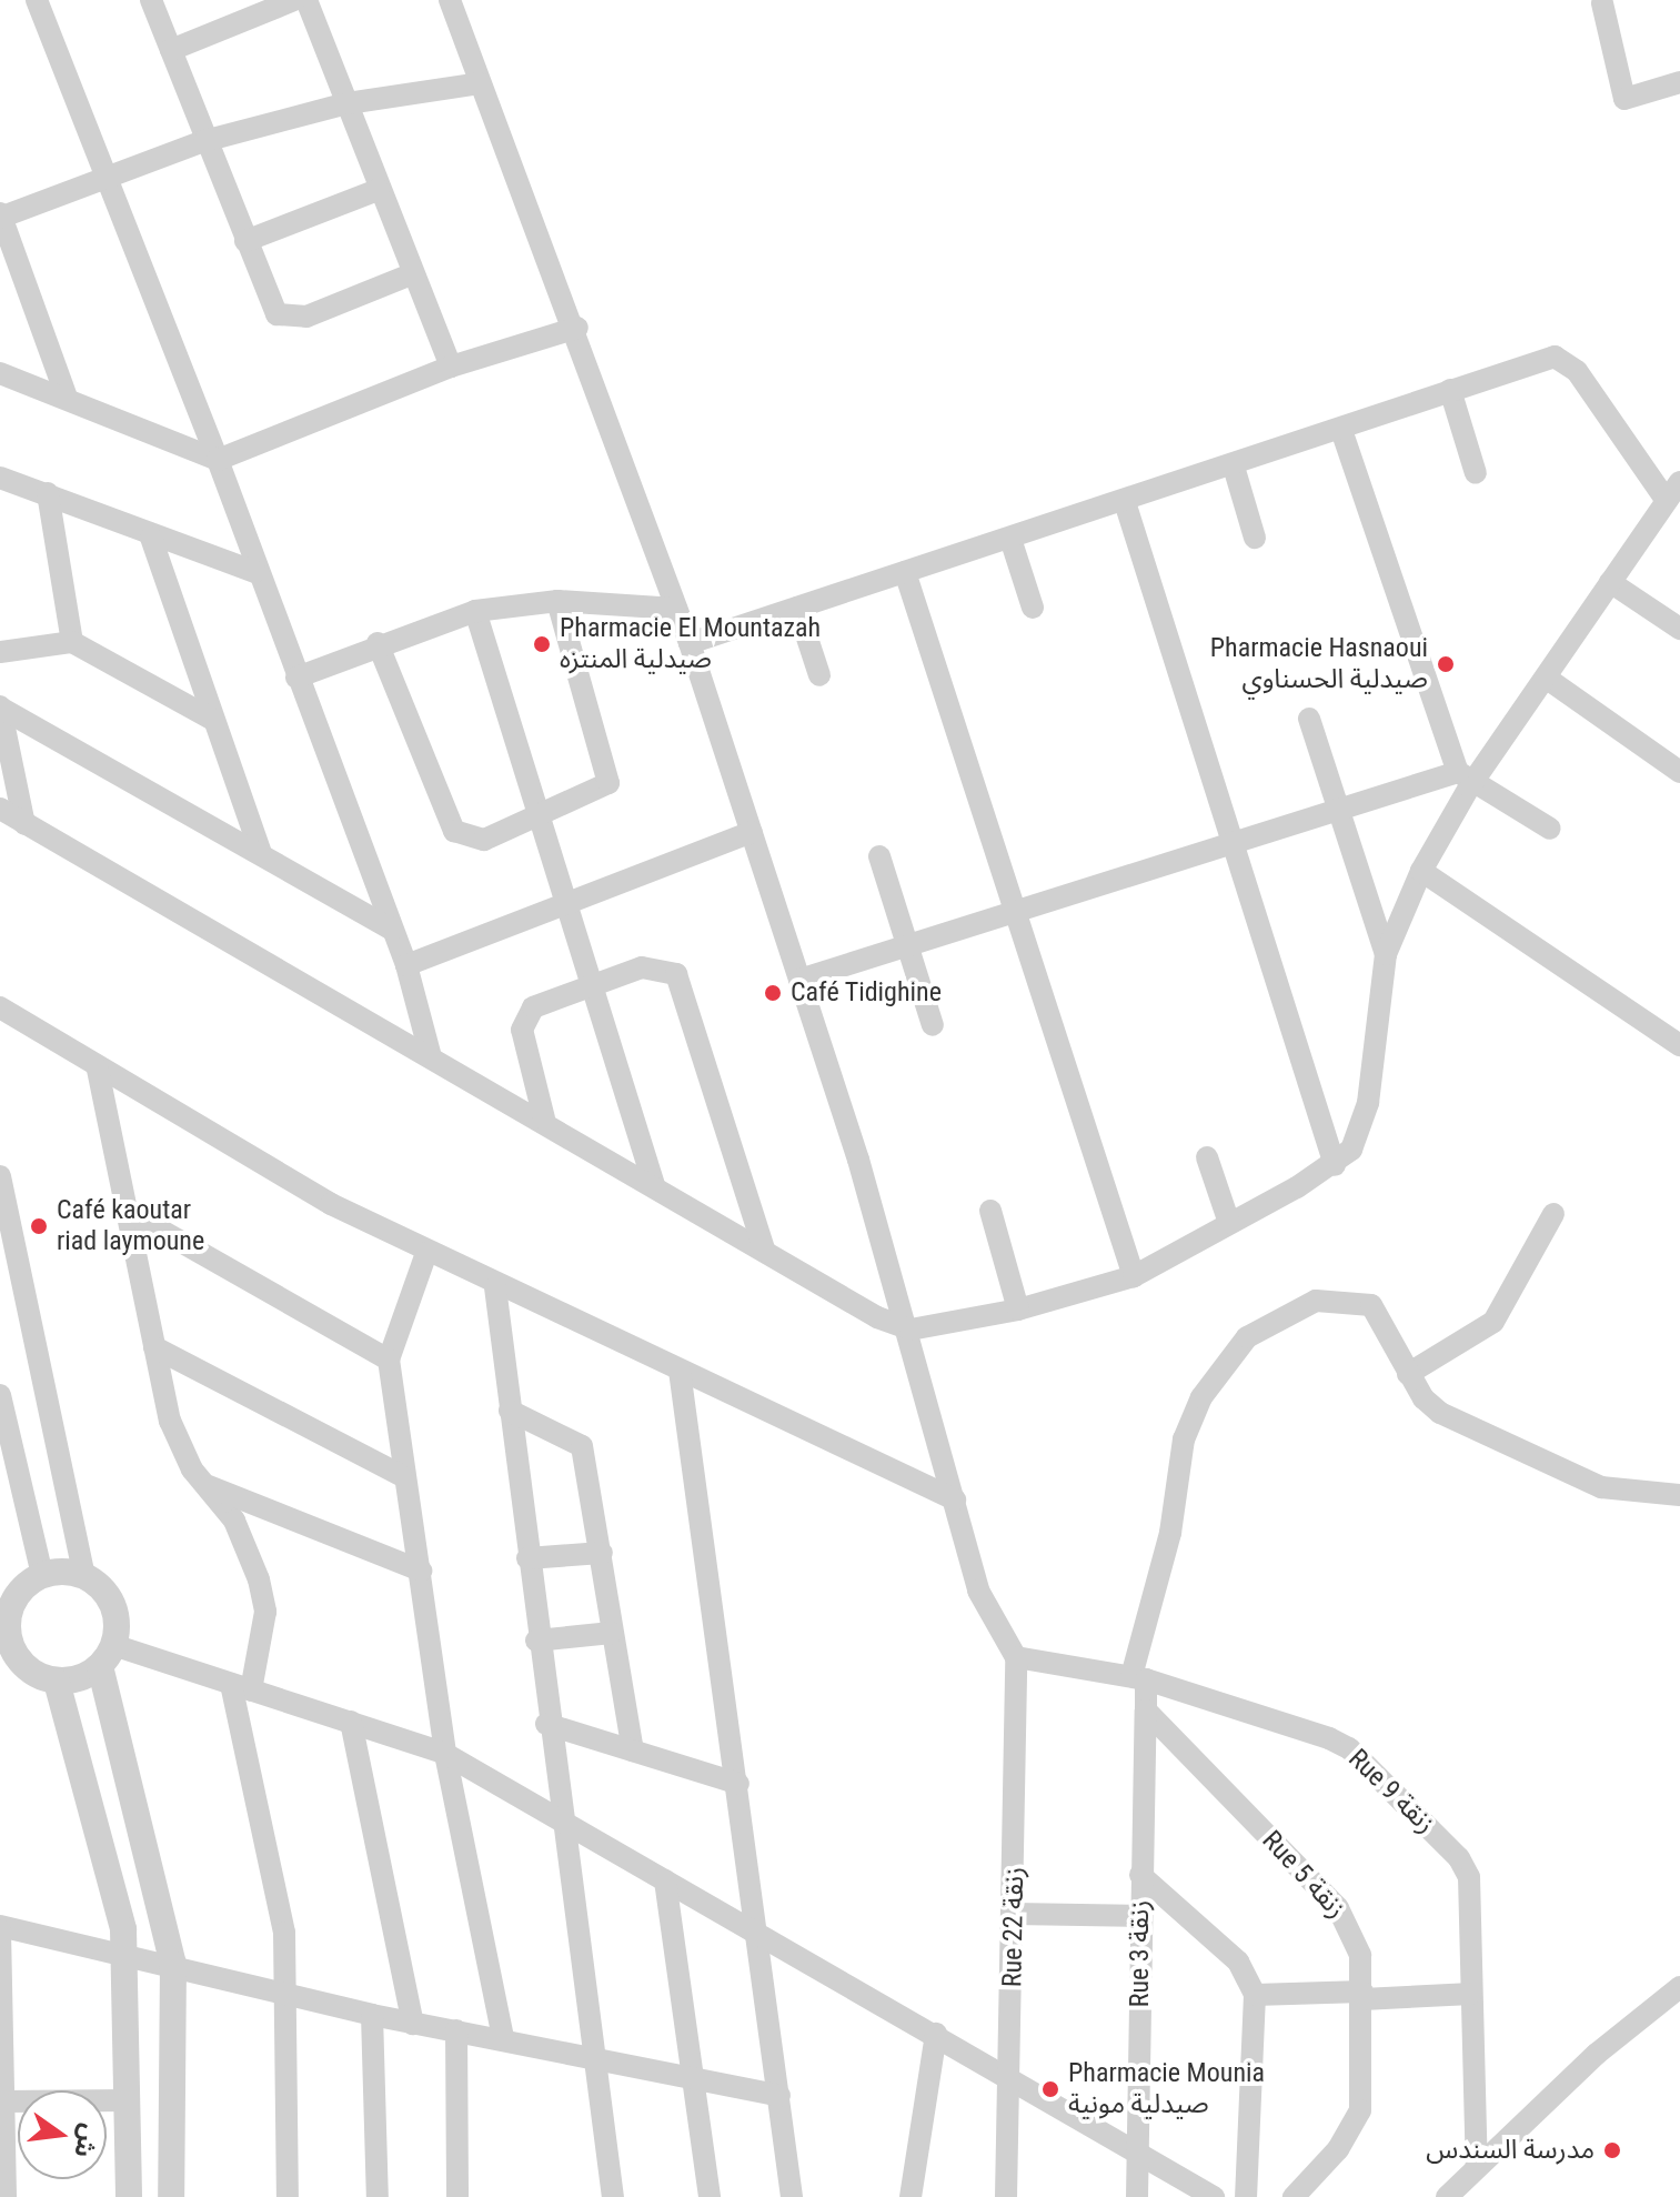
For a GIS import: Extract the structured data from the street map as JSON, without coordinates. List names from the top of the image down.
{
  "streets": {
    "street": [
      "Rue 9 زنقة",
      "Rue 5 زنقة",
      "Rue 22 زنقة",
      "Rue 3 زنقة"
    ]
  },
  "crossings": [
    ["Rue 9 زنقة", "Rue 22 زنقة"],
    ["Rue 5 زنقة", "Rue 3 زنقة"]
  ],
  "places": [
    "Pharmacie El Mountazah صيدلية المنتزه",
    "Pharmacie Hasnaoui صيدلية الحسناوي",
    "Café Tidighine",
    "Café kaoutar riad laymoune",
    "Pharmacie Mounia صيدلية مونية",
    "مدرسة السندس"
  ],
  "north": "right"
}
